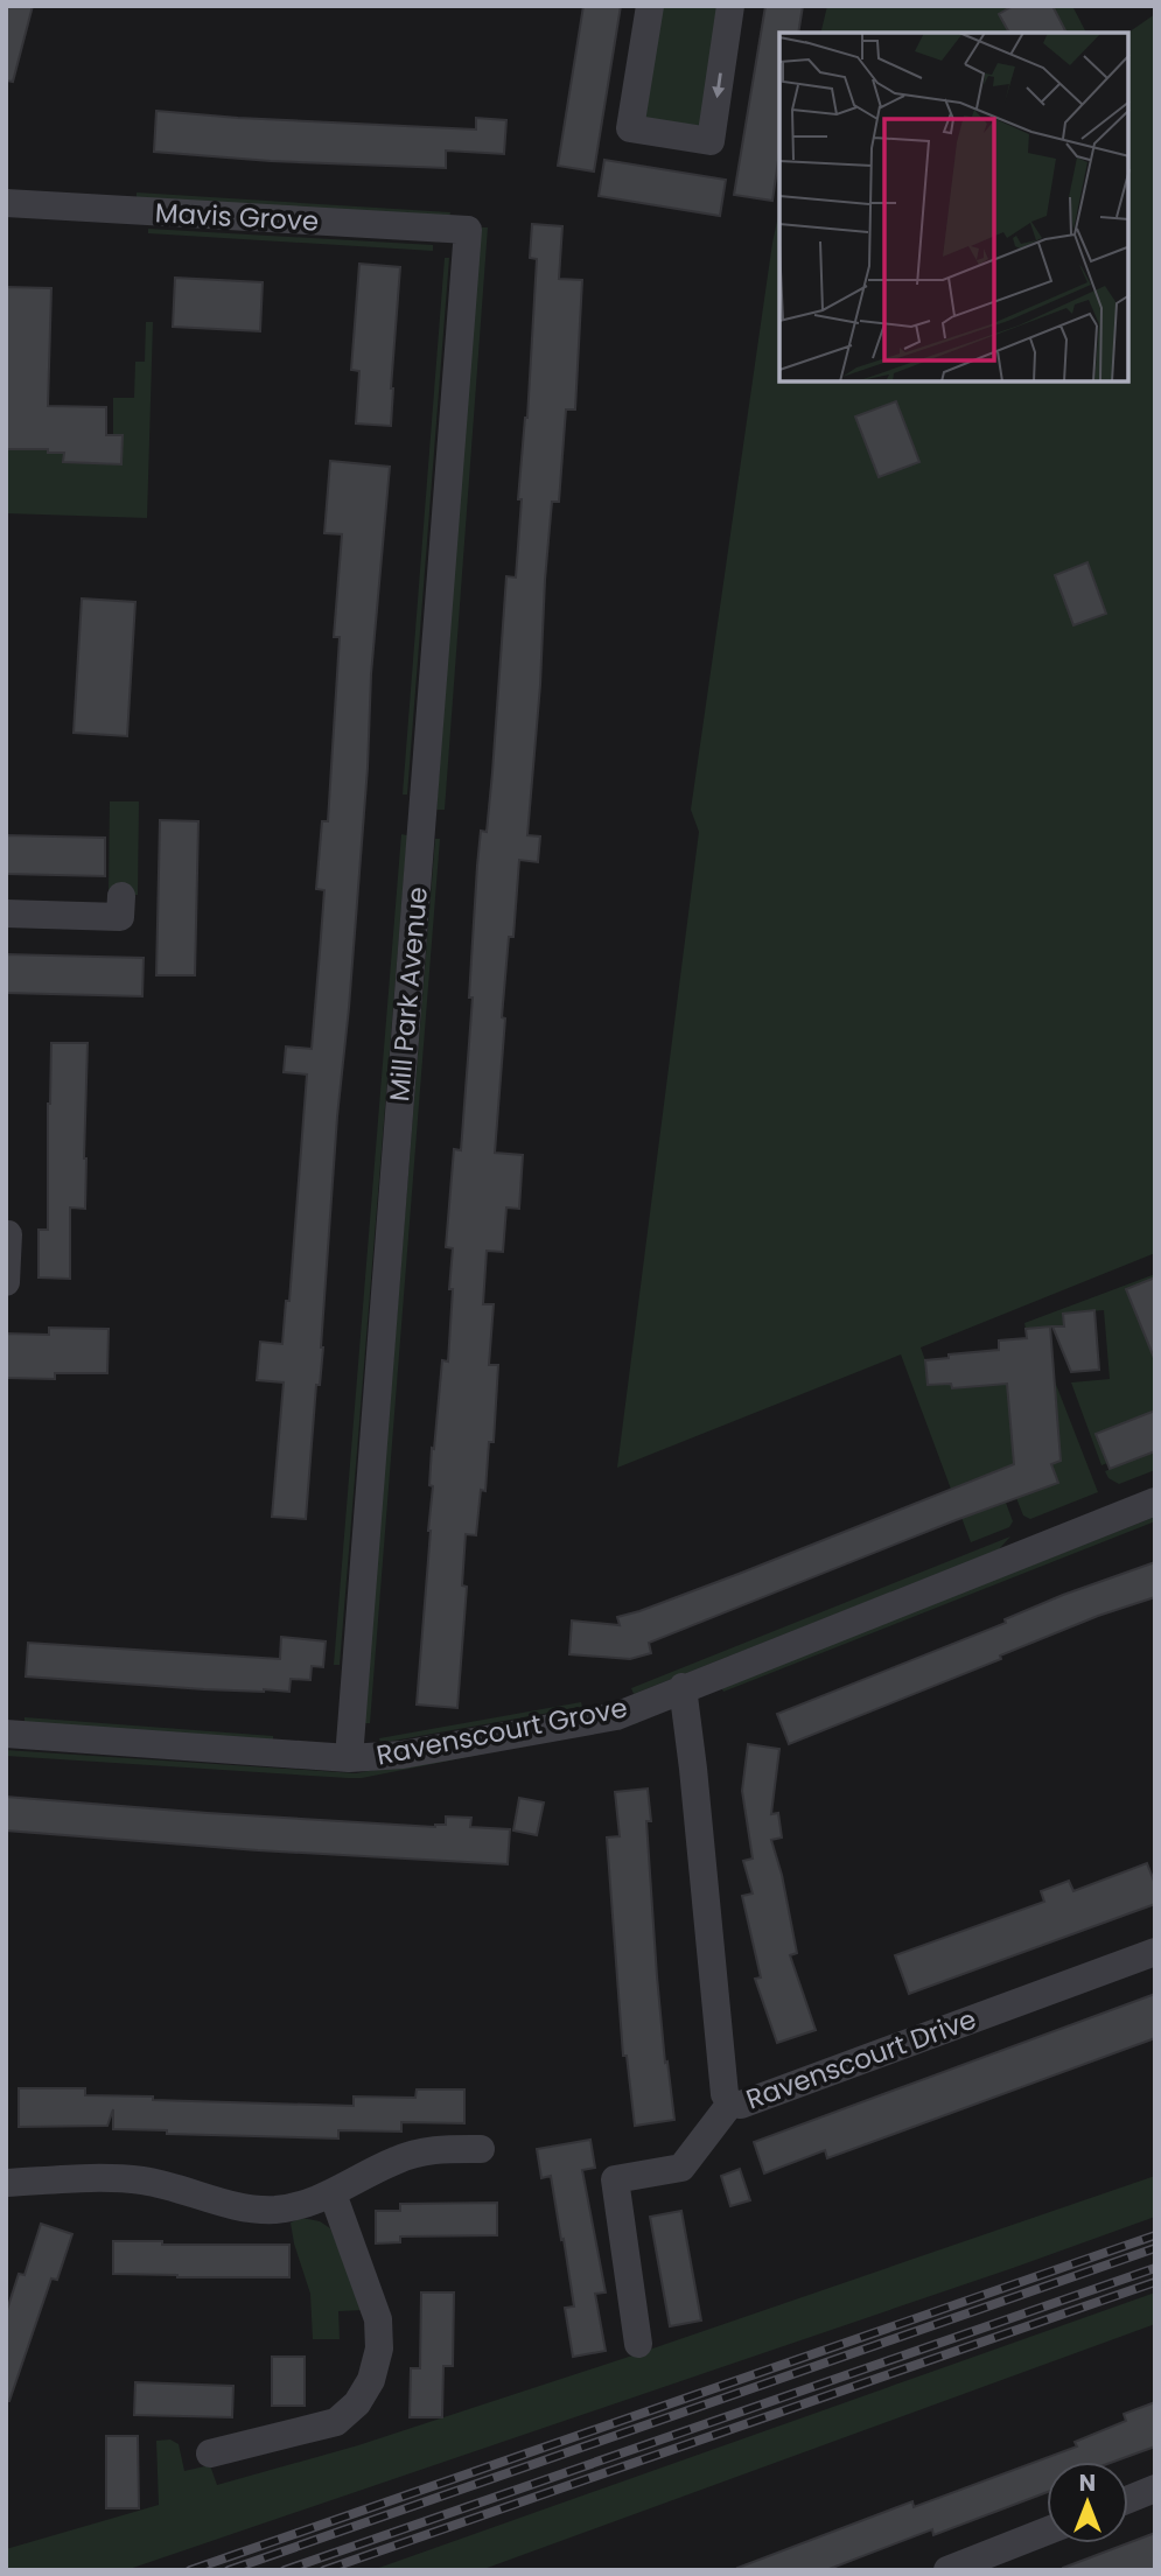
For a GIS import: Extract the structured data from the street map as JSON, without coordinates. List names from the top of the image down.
{
  "streets": {
    "street": [
      "Mavis Grove",
      "Mill Park Avenue",
      "Ravenscourt Grove",
      "Ravenscourt Drive"
    ]
  },
  "crossings": [
    ["Mavis Grove", "Mill Park Avenue"],
    ["Mill Park Avenue", "Ravenscourt Grove"],
    ["Ravenscourt Grove", "Ravenscourt Drive"]
  ],
  "north": "top"
}
